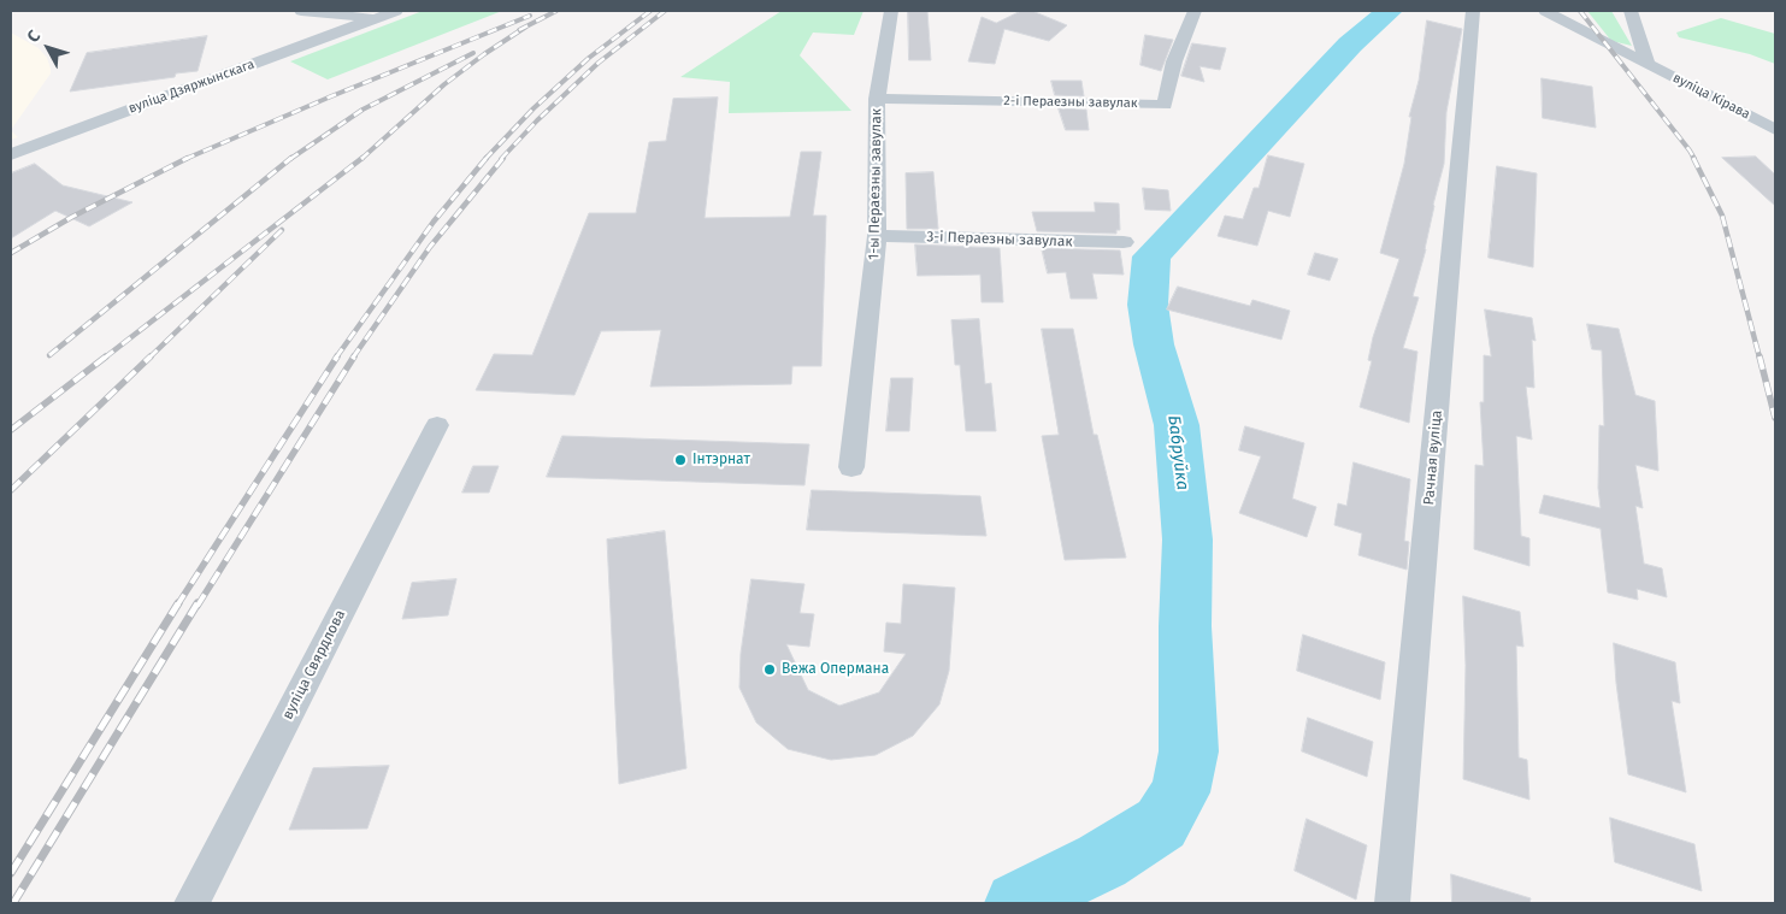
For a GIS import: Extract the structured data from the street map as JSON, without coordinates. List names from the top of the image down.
{
  "streets": {
    "street": [
      "вуліца Дзяржынскага",
      "вуліца Кірава",
      "2-і Пераезны завулак",
      "1-ы Пераезны завулак",
      "3-і Пераезны завулак",
      "Рачная вуліца",
      "вуліца Свярдлова"
    ]
  },
  "crossings": [
    ["2-і Пераезны завулак", "1-ы Пераезны завулак"],
    ["1-ы Пераезны завулак", "3-і Пераезны завулак"]
  ],
  "water": ["Бабруйка"],
  "places": ["Інтэрнат", "Вежа Опермана"],
  "north": "top left"
}
